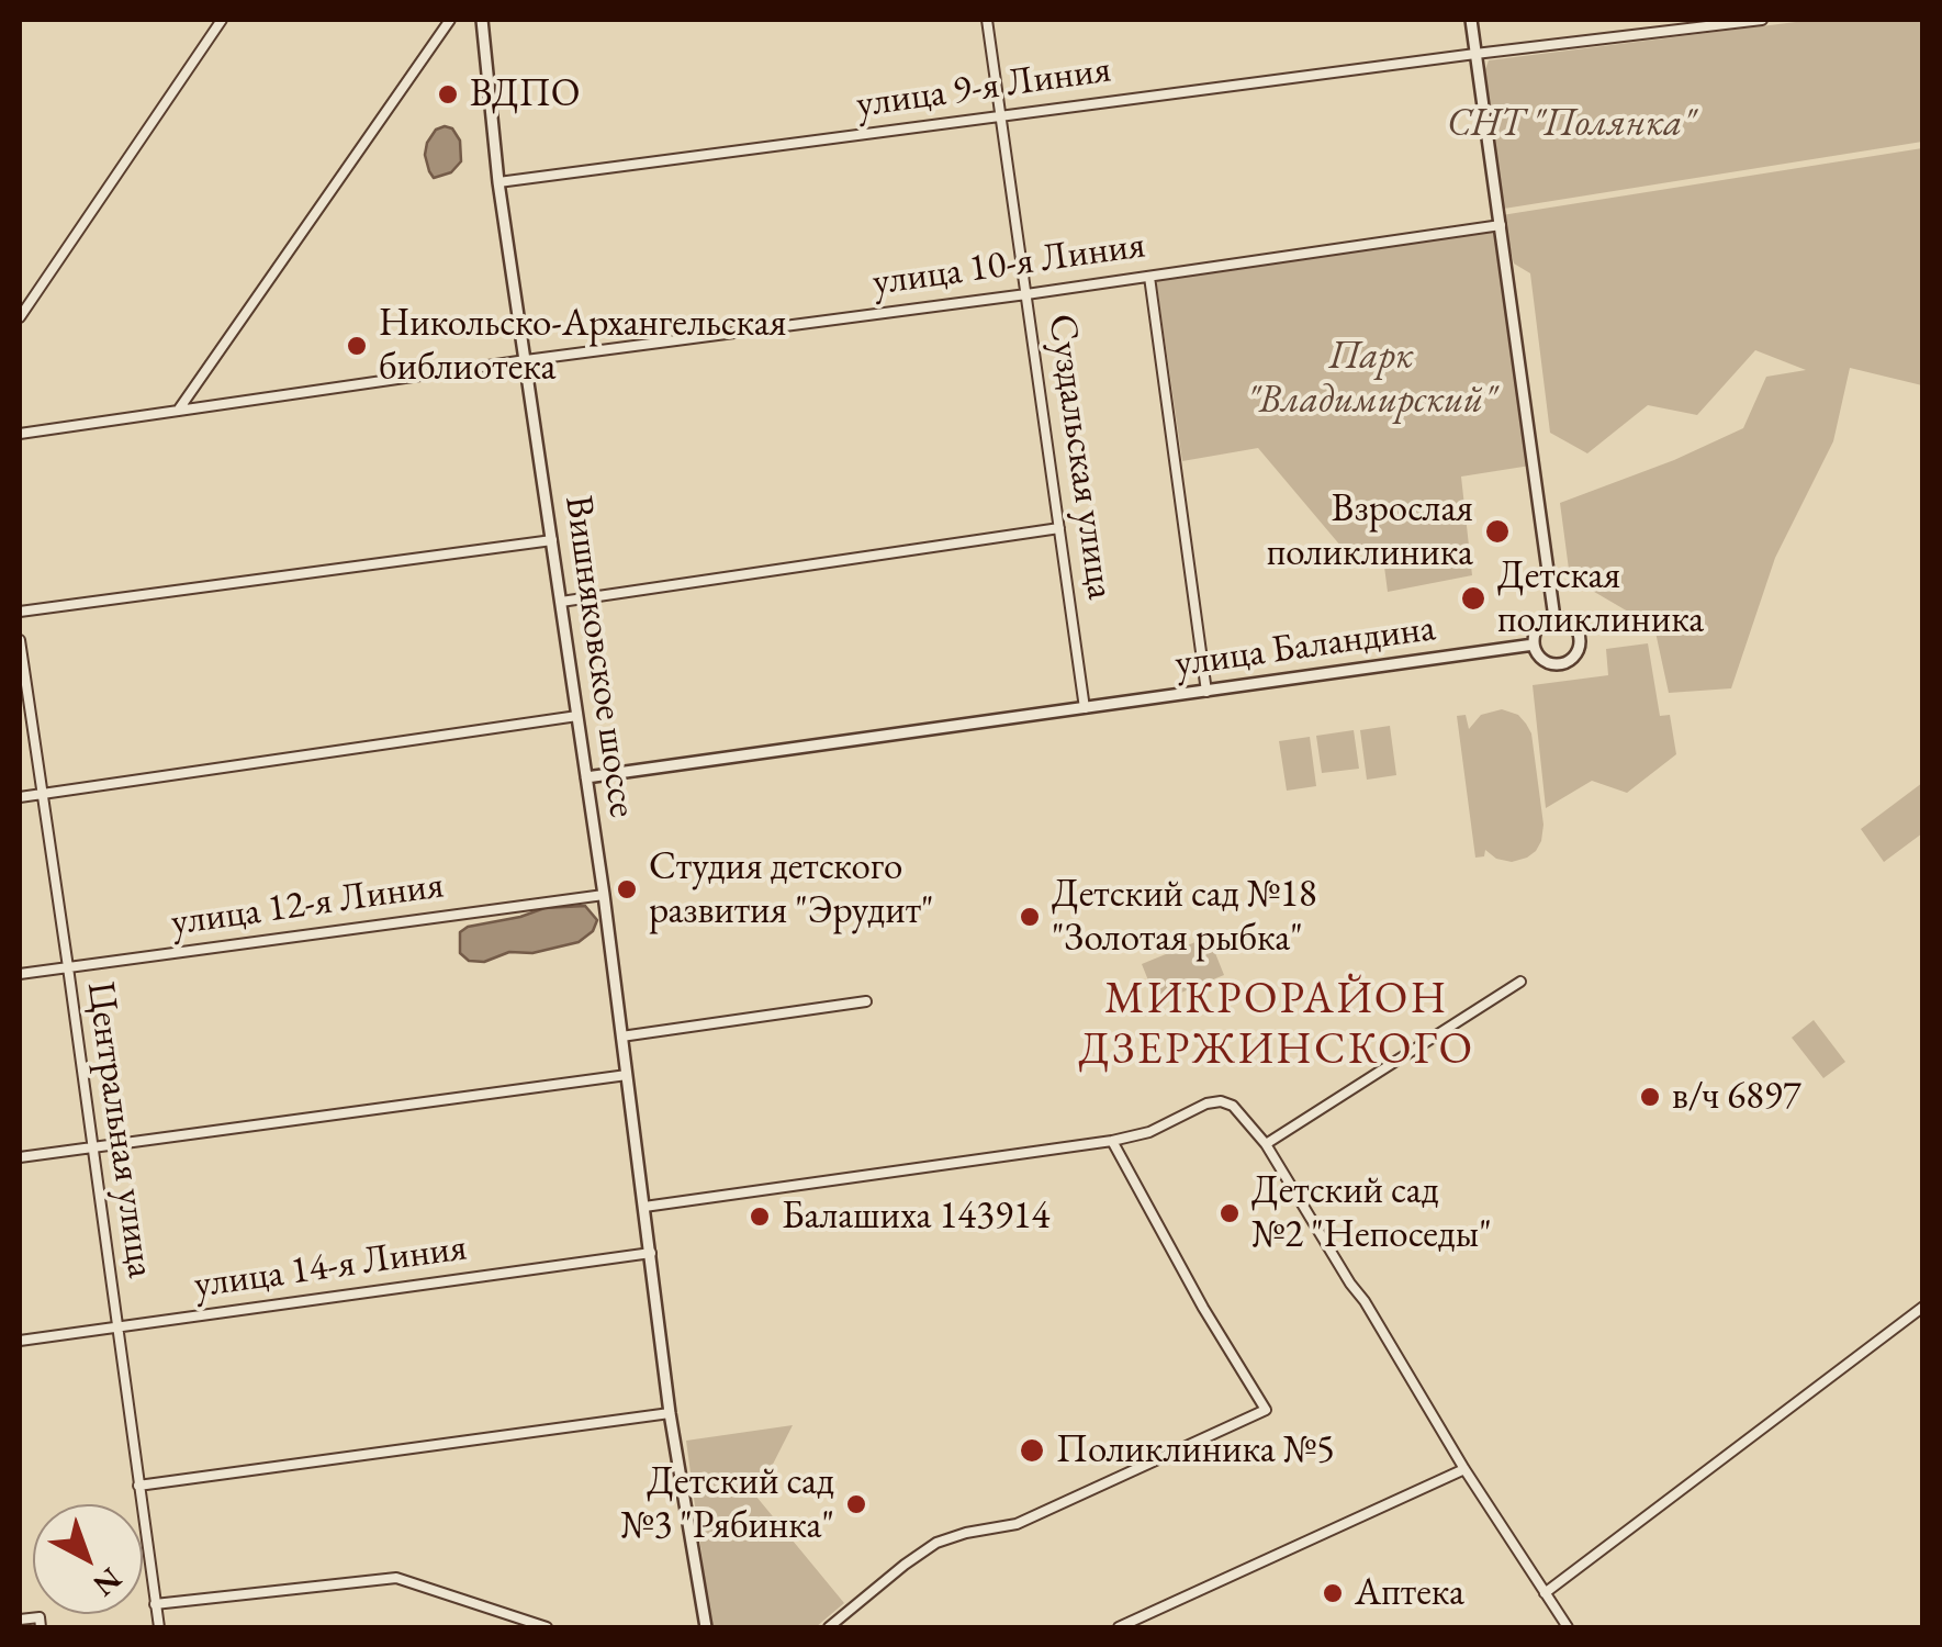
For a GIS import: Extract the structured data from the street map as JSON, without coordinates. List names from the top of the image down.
{
  "streets": {
    "street": [
      "улица 9-я Линия",
      "улица 10-я Линия",
      "Суздальская улица",
      "улица Баландина",
      "Вишняковское шоссе",
      "улица 12-я Линия",
      "Центральная улица",
      "улица 14-я Линия"
    ]
  },
  "crossings": [
    ["улица 9-я Линия", "Суздальская улица"],
    ["улица 9-я Линия", "Вишняковское шоссе"],
    ["улица 10-я Линия", "Суздальская улица"],
    ["улица 10-я Линия", "Вишняковское шоссе"],
    ["Суздальская улица", "улица Баландина"],
    ["Вишняковское шоссе", "улица 12-я Линия"],
    ["Вишняковское шоссе", "улица 14-я Линия"],
    ["улица 12-я Линия", "Центральная улица"],
    ["Центральная улица", "улица 14-я Линия"]
  ],
  "districts": ["МИКРОРАЙОН ДЗЕРЖИНСКОГО"],
  "parks": ["СНТ \"Полянка\"", "Парк \"Владимирский\""],
  "places": [
    "ВДПО",
    "Никольско-Архангельская библиотека",
    "Взрослая поликлиника",
    "Детская поликлиника",
    "Студия детского развития \"Эрудит\"",
    "Детский сад №18 \"Золотая рыбка\"",
    "в/ч 6897",
    "Детский сад №2 \"Непоседы\"",
    "Балашиха 143914",
    "Поликлиника №5",
    "Детский сад №3 \"Рябинка\"",
    "Аптека"
  ],
  "north": "bottom right"
}
